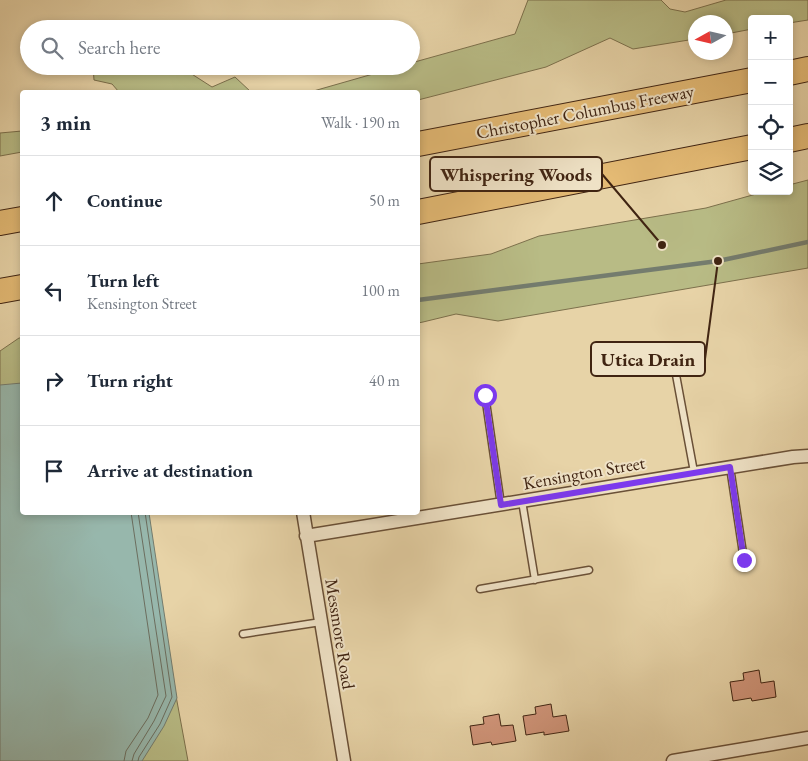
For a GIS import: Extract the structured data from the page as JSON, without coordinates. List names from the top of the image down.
{
  "streets": {
    "highway": ["Christopher Columbus Freeway"],
    "street": ["Kensington Street", "Messmore Road"]
  },
  "crossings": [
    ["Kensington Street", "Messmore Road"]
  ],
  "places": ["Whispering Woods", "Utica Drain"],
  "north": "left",
  "page": {
    "map_buttons": ["+", "−"],
    "search": "Search here",
    "heading": ["3 min", "Walk · 190 m"],
    "list": [
      ["Continue", "50 m"],
      ["Turn left", "Kensington Street", "100 m"],
      ["Turn right", "40 m"],
      "Arrive at destination"
    ]
  }
}
